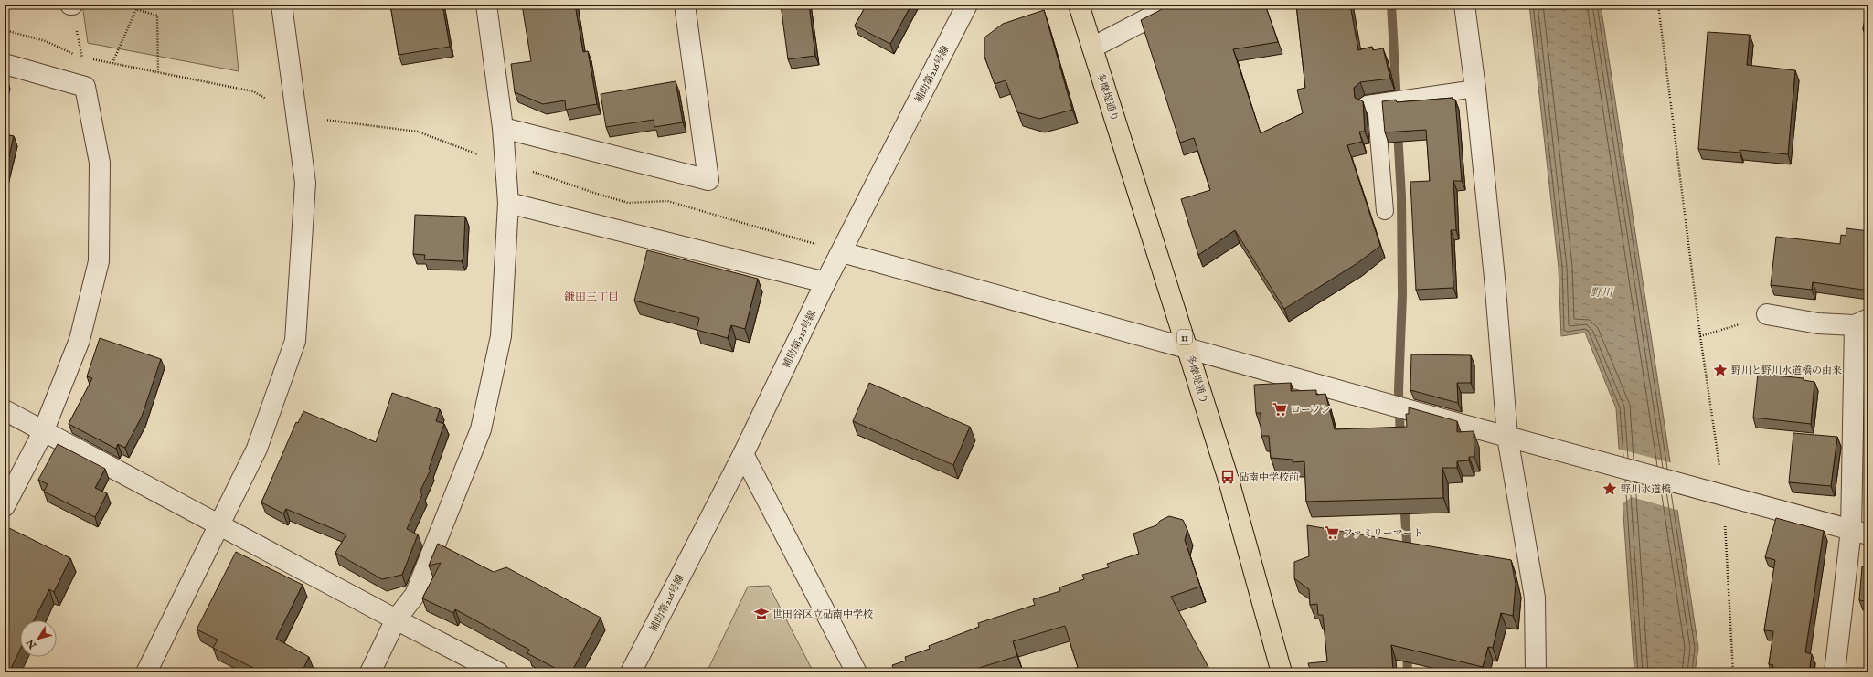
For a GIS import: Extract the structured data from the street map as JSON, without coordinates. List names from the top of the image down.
{
  "streets": {
    "main road": ["多摩堤通り", "11"],
    "street": ["補助第216号線"]
  },
  "districts": ["鎌田三丁目"],
  "water": ["野川"],
  "places": {
    "place": ["野川と野川水道橋の由来", "野川水道橋"],
    "supermarket": ["ローソン", "ファミリーマート"],
    "bus stop": ["砧南中学校前"],
    "school or university": ["世田谷区立砧南中学校"]
  },
  "north": "bottom left"
}
